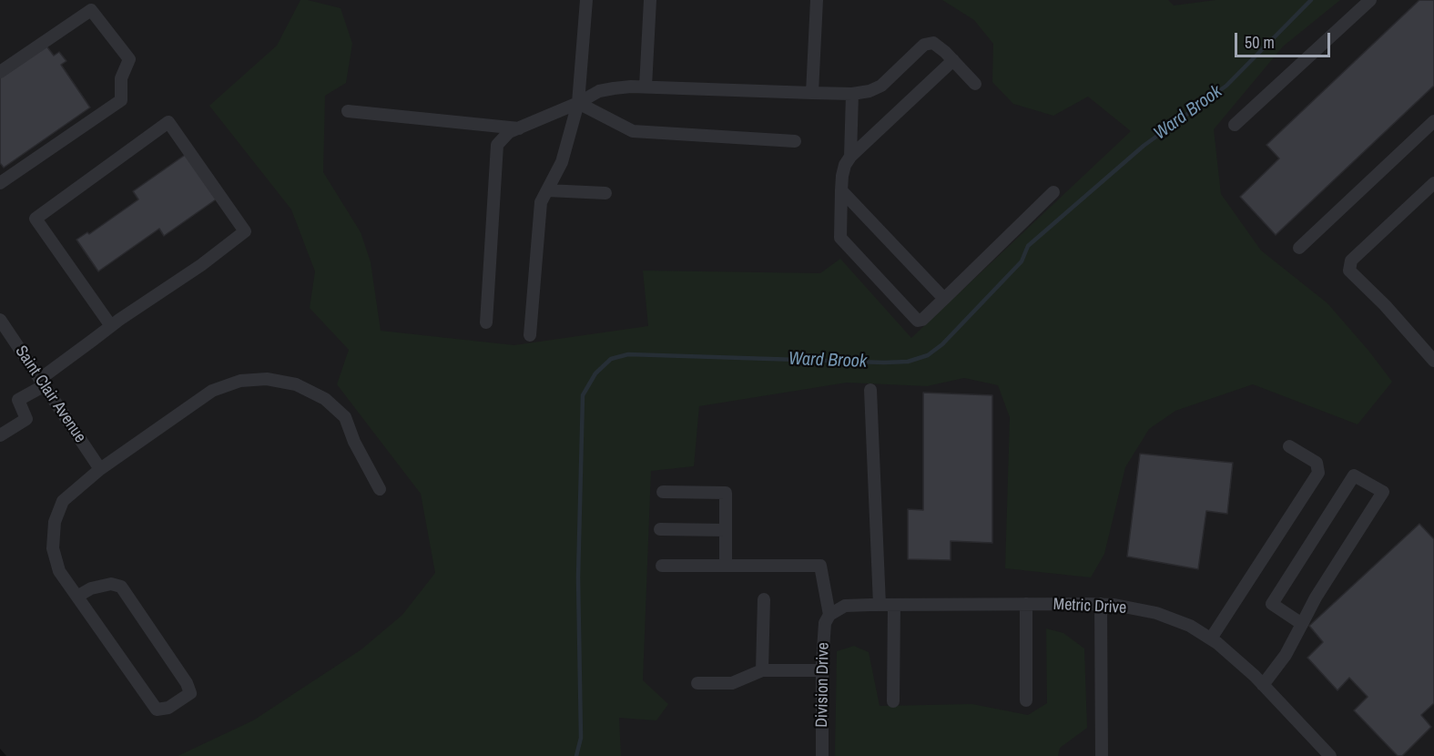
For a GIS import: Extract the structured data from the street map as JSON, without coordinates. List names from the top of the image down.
{
  "streets": {
    "street": ["Saint Clair Avenue", "Metric Drive", "Division Drive"]
  },
  "crossings": [
    ["Metric Drive", "Division Drive"]
  ],
  "water": ["Ward Brook"],
  "scale_bar": "50 m"
}
